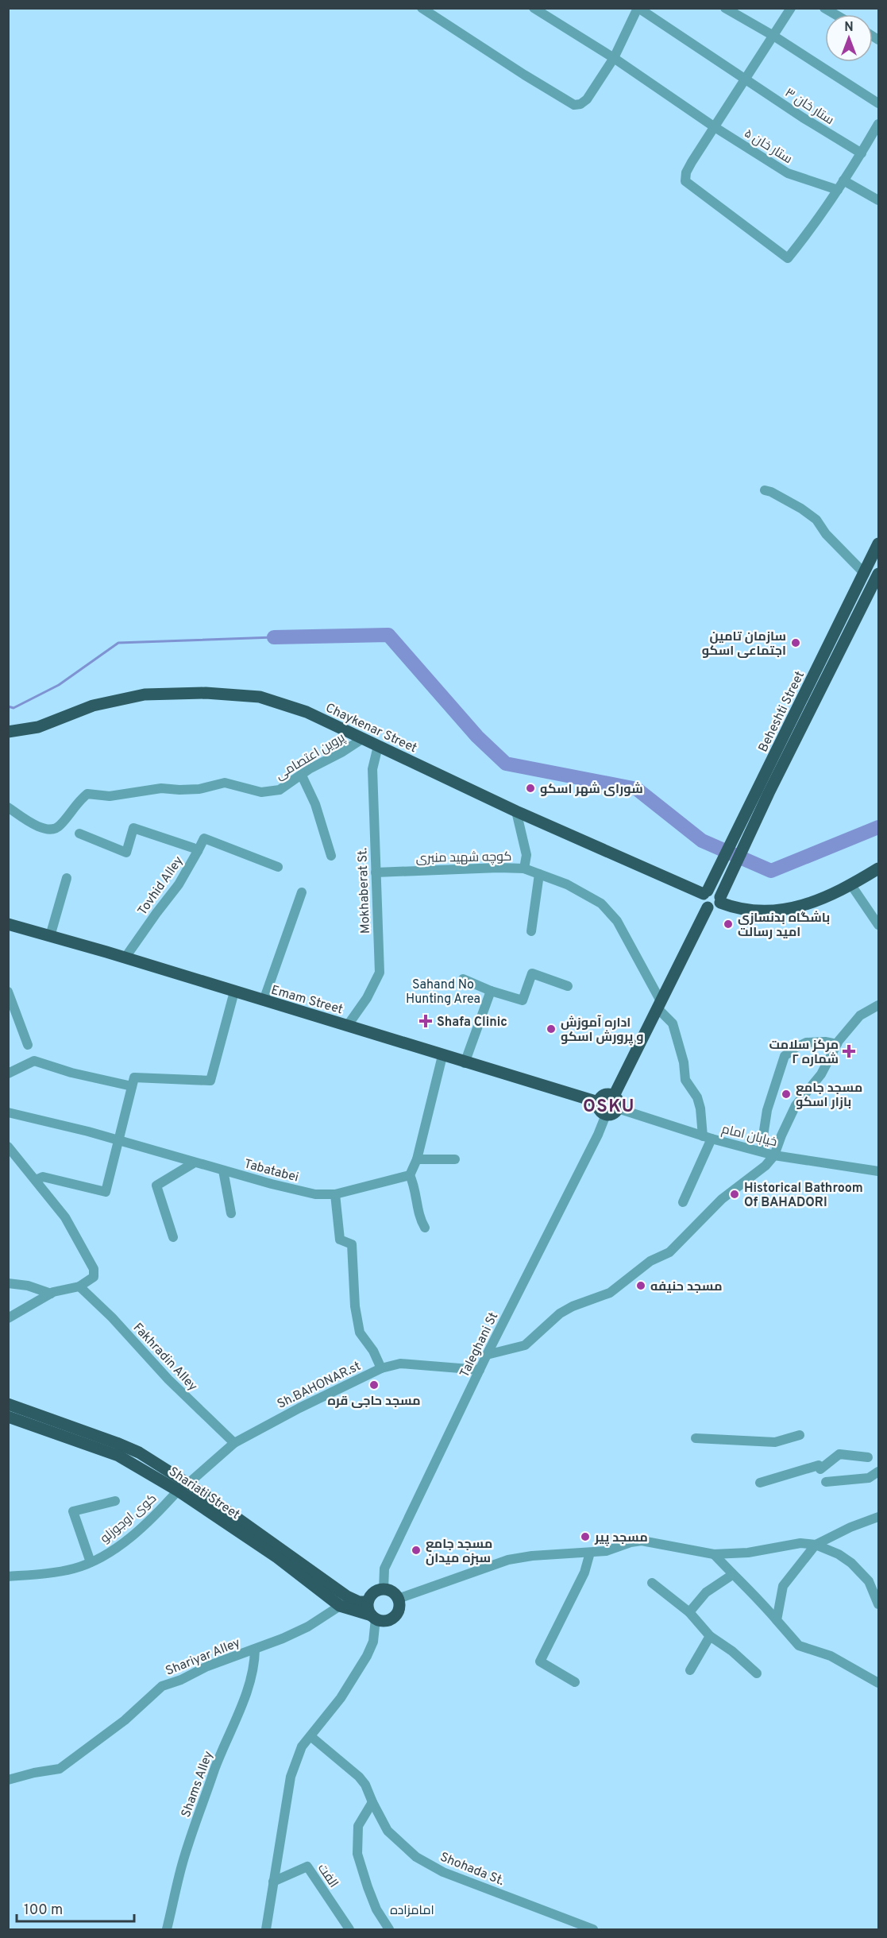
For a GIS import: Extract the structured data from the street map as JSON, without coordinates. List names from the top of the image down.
{
  "streets": {
    "main road": [
      "Beheshti Street",
      "Chaykenar Street",
      "Emam Street",
      "Shariati Street"
    ],
    "street": [
      "ستار خان ۳",
      "ستار خان ۵",
      "پروین اعتصامی",
      "کوچه شهید منبری",
      "Tovhid Alley",
      "Mokhaberat St.",
      "خیابان امام",
      "Tabatabei",
      "Taleghani St",
      "Fakhradin Alley",
      "Sh.BAHONAR.st",
      "کوی اوجوزلو",
      "Shariyar Alley",
      "Shams Alley",
      "Shohada St.",
      "الفت"
    ]
  },
  "crossings": [
    ["Beheshti Street", "Chaykenar Street"],
    ["Chaykenar Street", "پروین اعتصامی"],
    ["Chaykenar Street", "Mokhaberat St."],
    ["کوچه شهید منبری", "Mokhaberat St."],
    ["کوچه شهید منبری", "خیابان امام"],
    ["Tovhid Alley", "Emam Street"],
    ["Mokhaberat St.", "Emam Street"],
    ["Emam Street", "خیابان امام"],
    ["Emam Street", "Taleghani St"],
    ["خیابان امام", "Taleghani St"],
    ["Taleghani St", "Sh.BAHONAR.st"],
    ["Taleghani St", "Shariati Street"],
    ["Fakhradin Alley", "Sh.BAHONAR.st"],
    ["Sh.BAHONAR.st", "Shariati Street"],
    ["Shariati Street", "کوی اوجوزلو"],
    ["Shariati Street", "Shariyar Alley"],
    ["Shariyar Alley", "Shams Alley"]
  ],
  "districts": ["OSKU"],
  "parks": ["Sahand No Hunting Area", "امامزاده"],
  "places": {
    "other": [
      "سازمان تامین اجتماعی اسکو",
      "شورای شهر اسکو",
      "باشگاه بدنسازی امید رسالت",
      "اداره آموزش و پرورش اسکو",
      "مسجد جامع بازار اسکو",
      "Historical Bathroom Of BAHADORI",
      "مسجد حنیفه",
      "مسجد حاجی قره",
      "مسجد پیر",
      "مسجد جامع سبزه میدان"
    ],
    "health": ["Shafa Clinic", "مرکز سلامت شماره ۲"]
  },
  "scale_bar": "100 m",
  "north": "top"
}
